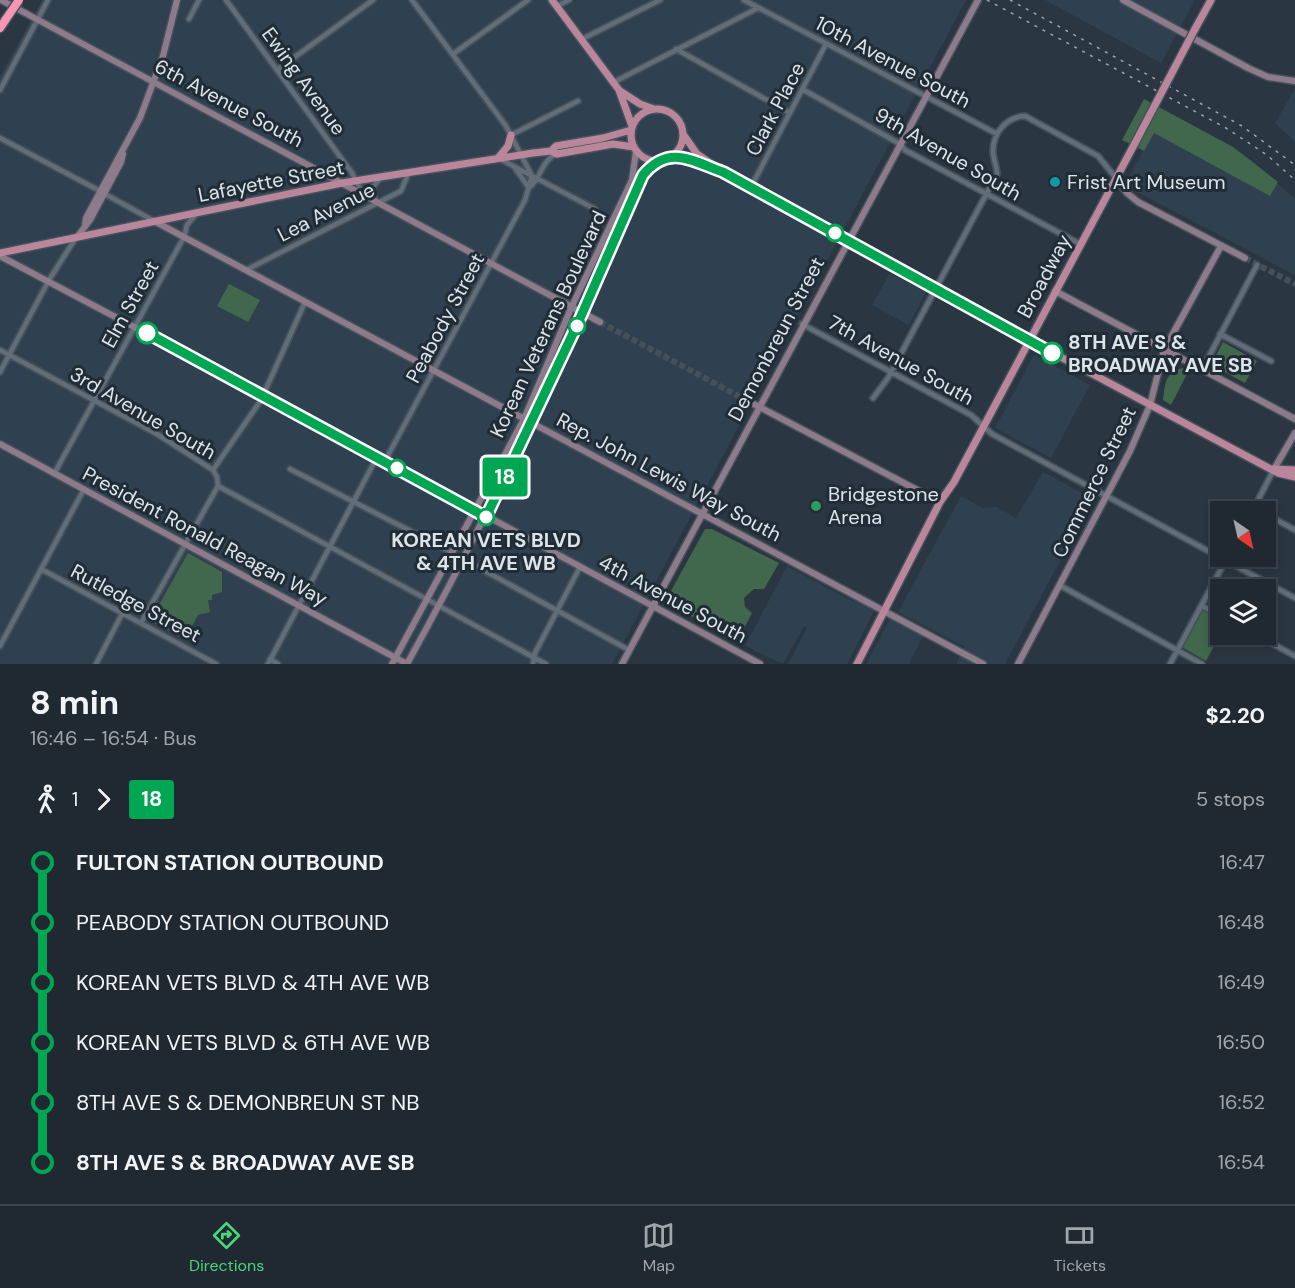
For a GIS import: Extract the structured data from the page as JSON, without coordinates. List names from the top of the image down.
{
  "streets": {
    "main road": ["Lafayette Street", "Broadway"],
    "street": [
      "10th Avenue South",
      "Ewing Avenue",
      "6th Avenue South",
      "Clark Place",
      "9th Avenue South",
      "Lea Avenue",
      "Elm Street",
      "Peabody Street",
      "Korean Veterans Boulevard",
      "Demonbreun Street",
      "7th Avenue South",
      "3rd Avenue South",
      "Rep. John Lewis Way South",
      "Commerce Street",
      "President Ronald Reagan Way",
      "4th Avenue South",
      "Rutledge Street"
    ]
  },
  "crossings": [
    ["10th Avenue South", "Clark Place"],
    ["10th Avenue South", "Demonbreun Street"],
    ["Ewing Avenue", "6th Avenue South"],
    ["Ewing Avenue", "Lafayette Street"],
    ["6th Avenue South", "Lafayette Street"],
    ["6th Avenue South", "Lea Avenue"],
    ["6th Avenue South", "Peabody Street"],
    ["6th Avenue South", "Korean Veterans Boulevard"],
    ["Clark Place", "9th Avenue South"],
    ["9th Avenue South", "Broadway"],
    ["9th Avenue South", "Demonbreun Street"],
    ["Lafayette Street", "Lea Avenue"],
    ["Lafayette Street", "Elm Street"],
    ["Lafayette Street", "Peabody Street"],
    ["Lafayette Street", "Korean Veterans Boulevard"],
    ["Lafayette Street", "Rep. John Lewis Way South"],
    ["Lafayette Street", "4th Avenue South"],
    ["Lea Avenue", "Rep. John Lewis Way South"],
    ["Broadway", "7th Avenue South"],
    ["Broadway", "Rep. John Lewis Way South"],
    ["Elm Street", "3rd Avenue South"],
    ["Elm Street", "Rep. John Lewis Way South"],
    ["Elm Street", "President Ronald Reagan Way"],
    ["Elm Street", "4th Avenue South"],
    ["Peabody Street", "Rep. John Lewis Way South"],
    ["Peabody Street", "4th Avenue South"],
    ["Korean Veterans Boulevard", "3rd Avenue South"],
    ["Korean Veterans Boulevard", "Rep. John Lewis Way South"],
    ["Korean Veterans Boulevard", "President Ronald Reagan Way"],
    ["Korean Veterans Boulevard", "4th Avenue South"],
    ["Demonbreun Street", "7th Avenue South"],
    ["Demonbreun Street", "Rep. John Lewis Way South"],
    ["Demonbreun Street", "4th Avenue South"],
    ["7th Avenue South", "Commerce Street"]
  ],
  "places": [
    "Frist Art Museum",
    "8TH AVE S & BROADWAY AVE SB",
    "Bridgestone Arena",
    "KOREAN VETS BLVD & 4TH AVE WB"
  ],
  "lines": ["bus line 18"],
  "north": "bottom right",
  "page": {
    "on_map": "18",
    "heading": ["8 min", "16:46 – 16:54 · Bus", "$2.20"],
    "legs": ["1", "18", "5 stops"],
    "list": [
      {
        "name": "FULTON STATION OUTBOUND",
        "value": "16:47"
      },
      {
        "name": "PEABODY STATION OUTBOUND",
        "value": "16:48"
      },
      {
        "name": "KOREAN VETS BLVD & 4TH AVE WB",
        "value": "16:49"
      },
      {
        "name": "KOREAN VETS BLVD & 6TH AVE WB",
        "value": "16:50"
      },
      {
        "name": "8TH AVE S & DEMONBREUN ST NB",
        "value": "16:52"
      },
      {
        "name": "8TH AVE S & BROADWAY AVE SB",
        "value": "16:54"
      }
    ],
    "tabs": ["Directions", "Map", "Tickets"]
  }
}
